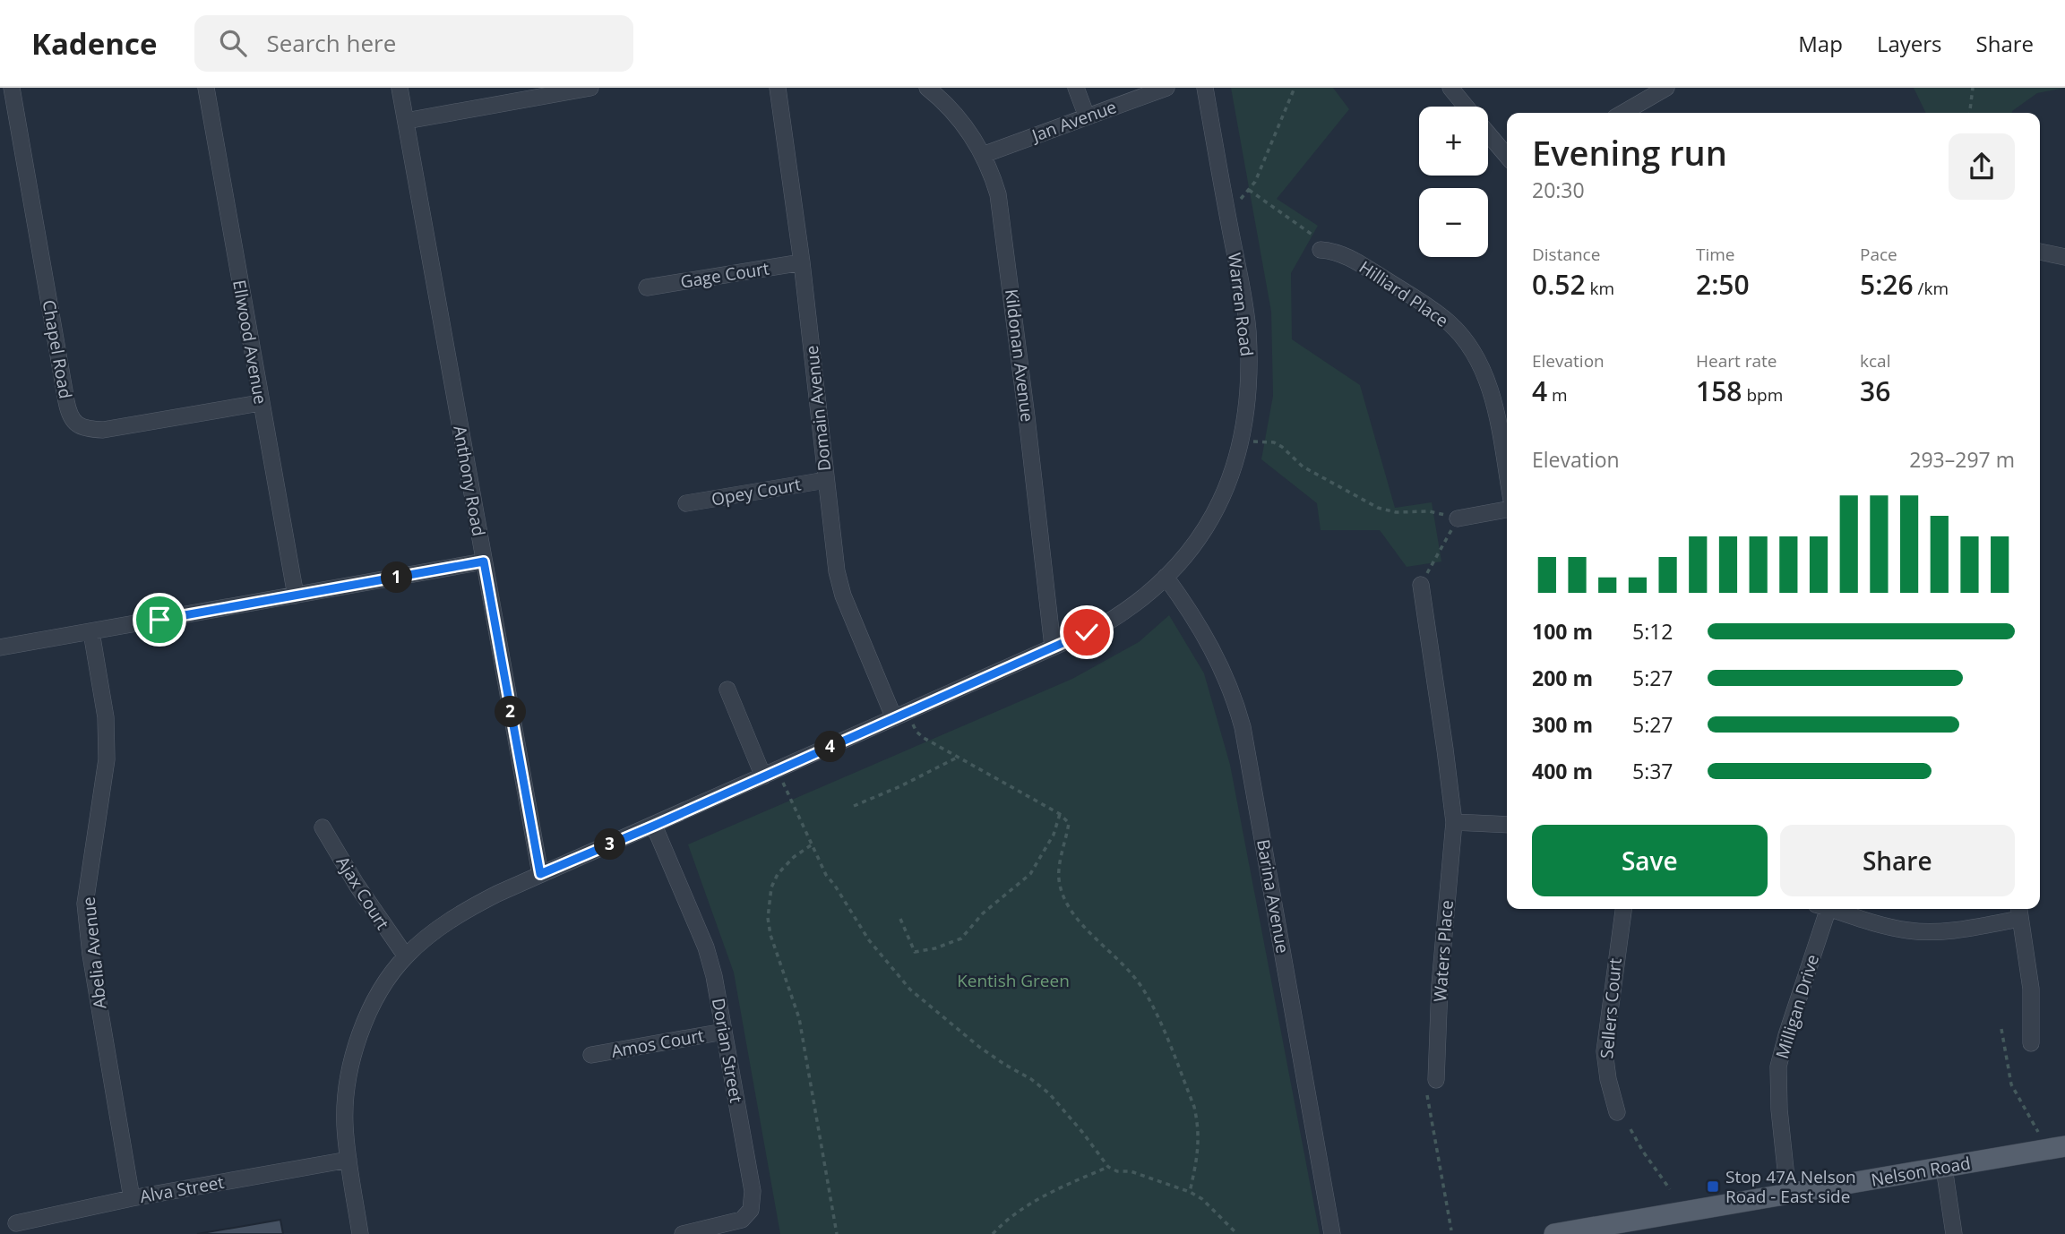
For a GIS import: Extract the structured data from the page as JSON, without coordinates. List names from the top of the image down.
{
  "streets": {
    "main road": ["Nelson Road"],
    "street": [
      "Jan Avenue",
      "Gage Court",
      "Hilliard Place",
      "Warren Road",
      "Ellwood Avenue",
      "Chapel Road",
      "Kildonan Avenue",
      "Domain Avenue",
      "Anthony Road",
      "Opey Court",
      "Ajax Court",
      "Barina Avenue",
      "Waters Place",
      "Abelia Avenue",
      "Milligan Drive",
      "Sellers Court",
      "Amos Court",
      "Dorian Street",
      "Alva Street"
    ]
  },
  "crossings": [
    ["Jan Avenue", "Kildonan Avenue"],
    ["Gage Court", "Domain Avenue"],
    ["Warren Road", "Kildonan Avenue"],
    ["Warren Road", "Domain Avenue"],
    ["Warren Road", "Anthony Road"],
    ["Warren Road", "Ajax Court"],
    ["Warren Road", "Barina Avenue"],
    ["Warren Road", "Dorian Street"],
    ["Warren Road", "Alva Street"],
    ["Ellwood Avenue", "Chapel Road"],
    ["Domain Avenue", "Opey Court"],
    ["Abelia Avenue", "Alva Street"],
    ["Milligan Drive", "Nelson Road"],
    ["Amos Court", "Dorian Street"]
  ],
  "parks": ["Kentish Green"],
  "places": {
    "transit": ["Stop 47A Nelson Road - East side"]
  },
  "page": {
    "header": "Kadence",
    "search": "Search here",
    "nav": ["Map", "Layers", "Share"],
    "map_buttons": ["+", "−"],
    "heading": ["Evening run", "20:30"],
    "stats": [
      ["Distance", "0.52 km"],
      ["Time", "2:50"],
      ["Pace", "5:26 /km"],
      ["Elevation", "4 m"],
      ["Heart rate", "158 bpm"],
      ["kcal", "36"]
    ],
    "chart": ["Elevation", "293–297 m"],
    "pins": [
      "1",
      "2",
      "4",
      "3"
    ],
    "list": [
      {
        "name": "100 m",
        "note": "5:12"
      },
      {
        "name": "200 m",
        "note": "5:27"
      },
      {
        "name": "300 m",
        "note": "5:27"
      },
      {
        "name": "400 m",
        "note": "5:37"
      }
    ],
    "buttons": ["Save", "Share"]
  }
}
